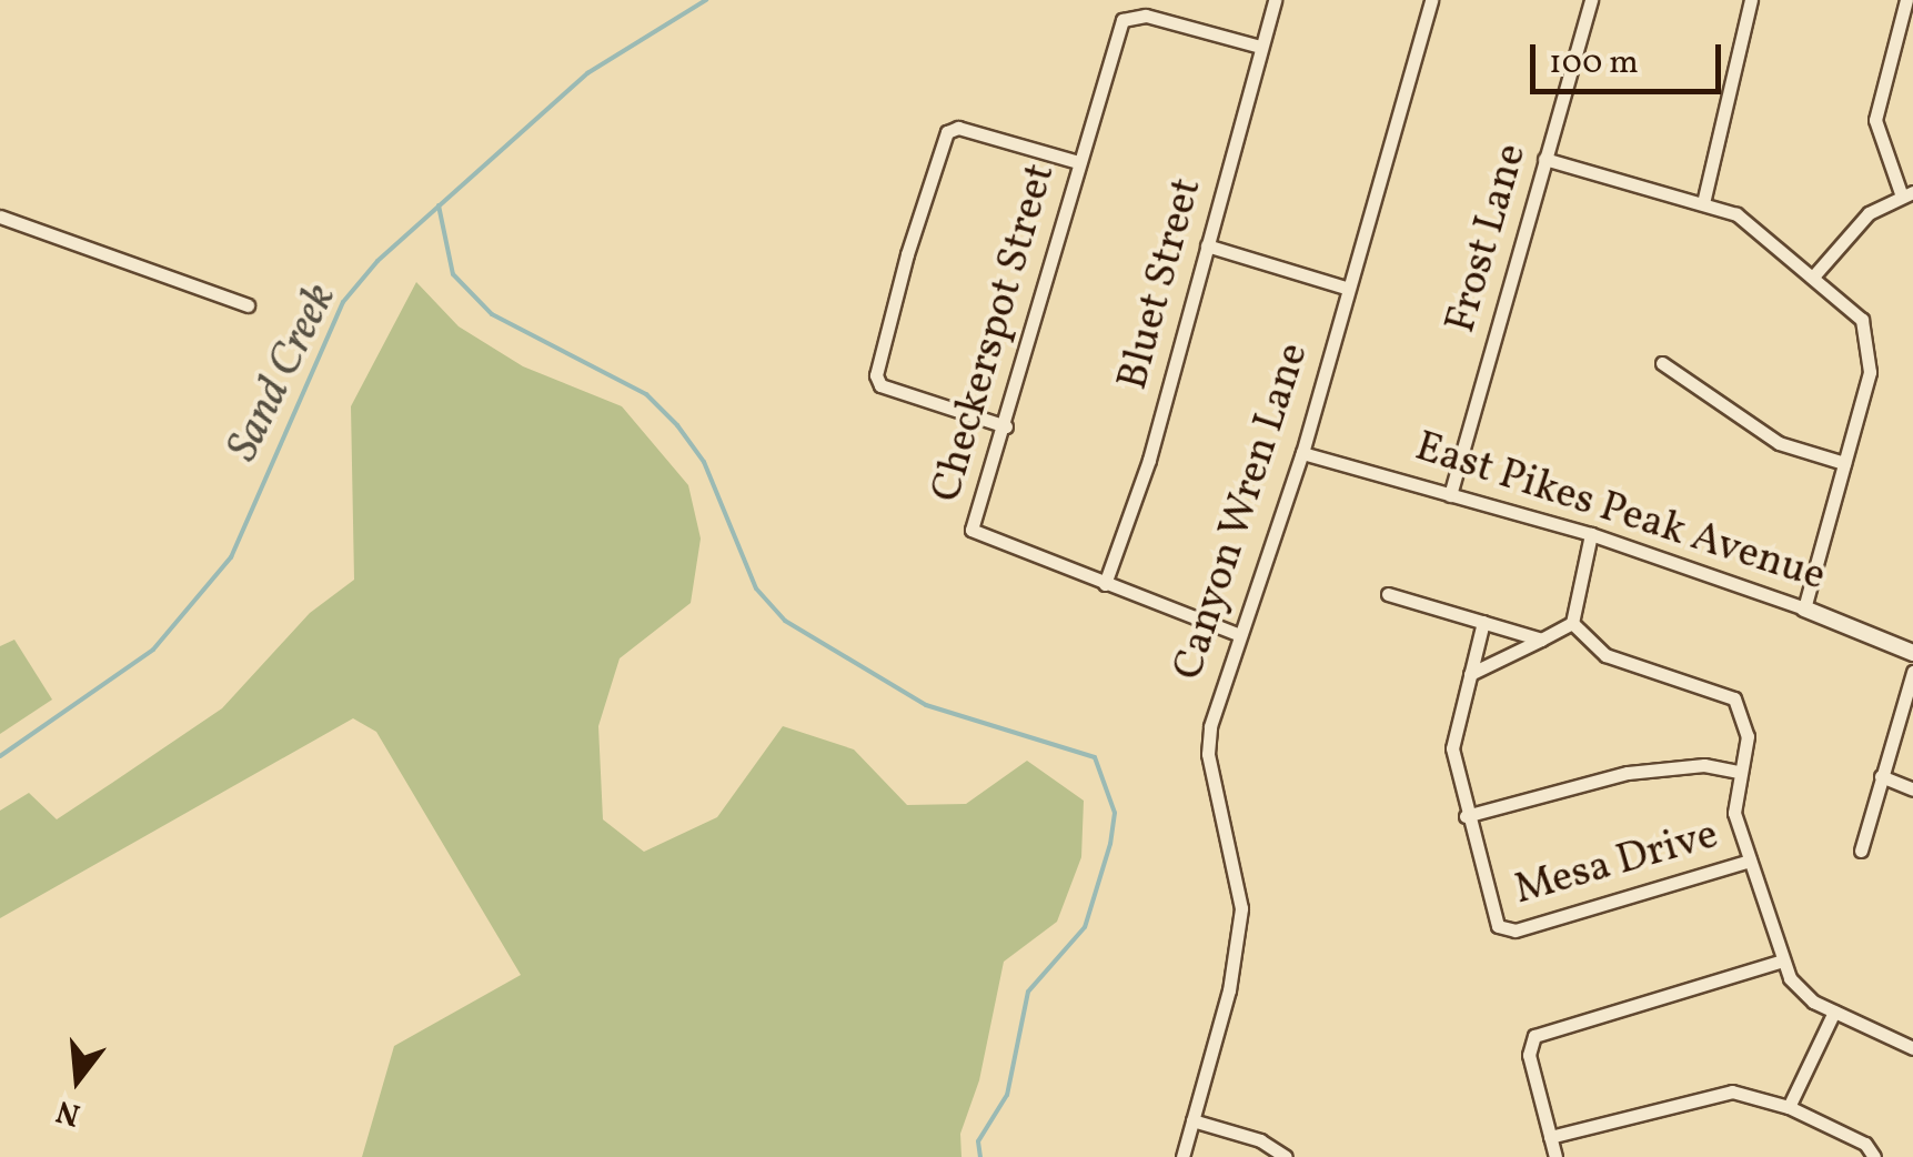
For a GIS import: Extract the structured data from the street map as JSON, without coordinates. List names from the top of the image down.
{
  "streets": {
    "street": [
      "Frost Lane",
      "Bluet Street",
      "Checkerspot Street",
      "Canyon Wren Lane",
      "East Pikes Peak Avenue",
      "Mesa Drive"
    ]
  },
  "crossings": [
    ["Frost Lane", "East Pikes Peak Avenue"],
    ["Bluet Street", "Checkerspot Street"],
    ["Checkerspot Street", "Canyon Wren Lane"],
    ["Canyon Wren Lane", "East Pikes Peak Avenue"]
  ],
  "water": ["Sand Creek"],
  "scale_bar": "100 m",
  "north": "bottom"
}
